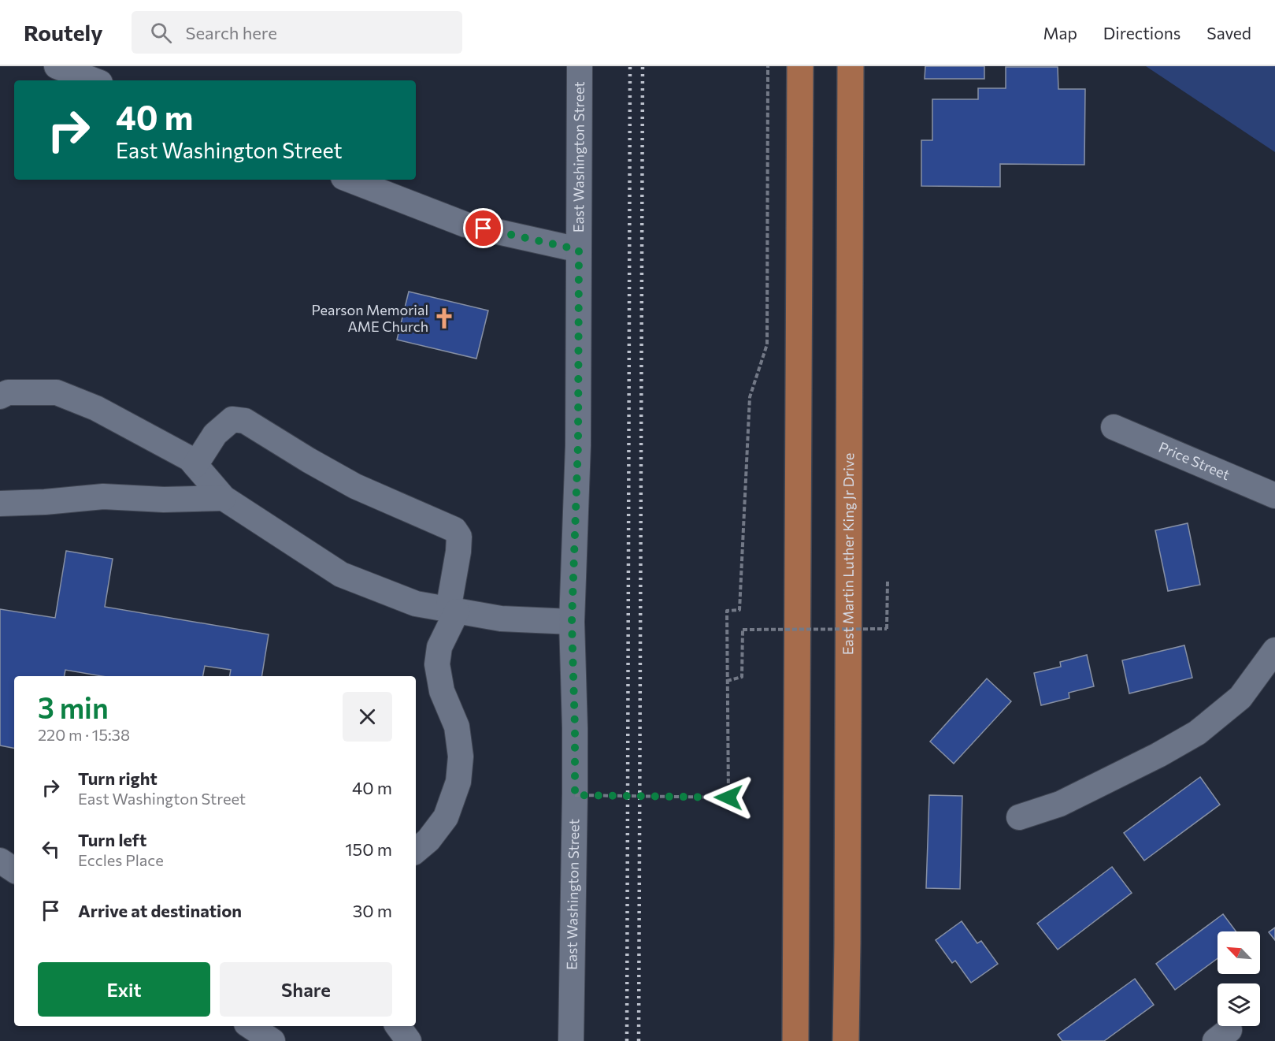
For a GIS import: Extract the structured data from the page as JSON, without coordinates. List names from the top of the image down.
{
  "streets": {
    "main road": ["East Martin Luther King Jr Drive"],
    "street": ["East Washington Street", "Price Street"]
  },
  "places": {
    "church": ["Pearson Memorial AME Church"]
  },
  "north": "top left",
  "page": {
    "header": "Routely",
    "search": "Search here",
    "nav": ["Map", "Directions", "Saved"],
    "turn": ["40 m", "East Washington Street"],
    "heading": ["3 min", "220 m · 15:38"],
    "list": [
      {
        "name": "Turn right",
        "note": "East Washington Street",
        "value": "40 m"
      },
      {
        "name": "Turn left",
        "note": "Eccles Place",
        "value": "150 m"
      },
      {
        "name": "Arrive at destination",
        "value": "30 m"
      }
    ],
    "buttons": ["Exit", "Share"]
  }
}
